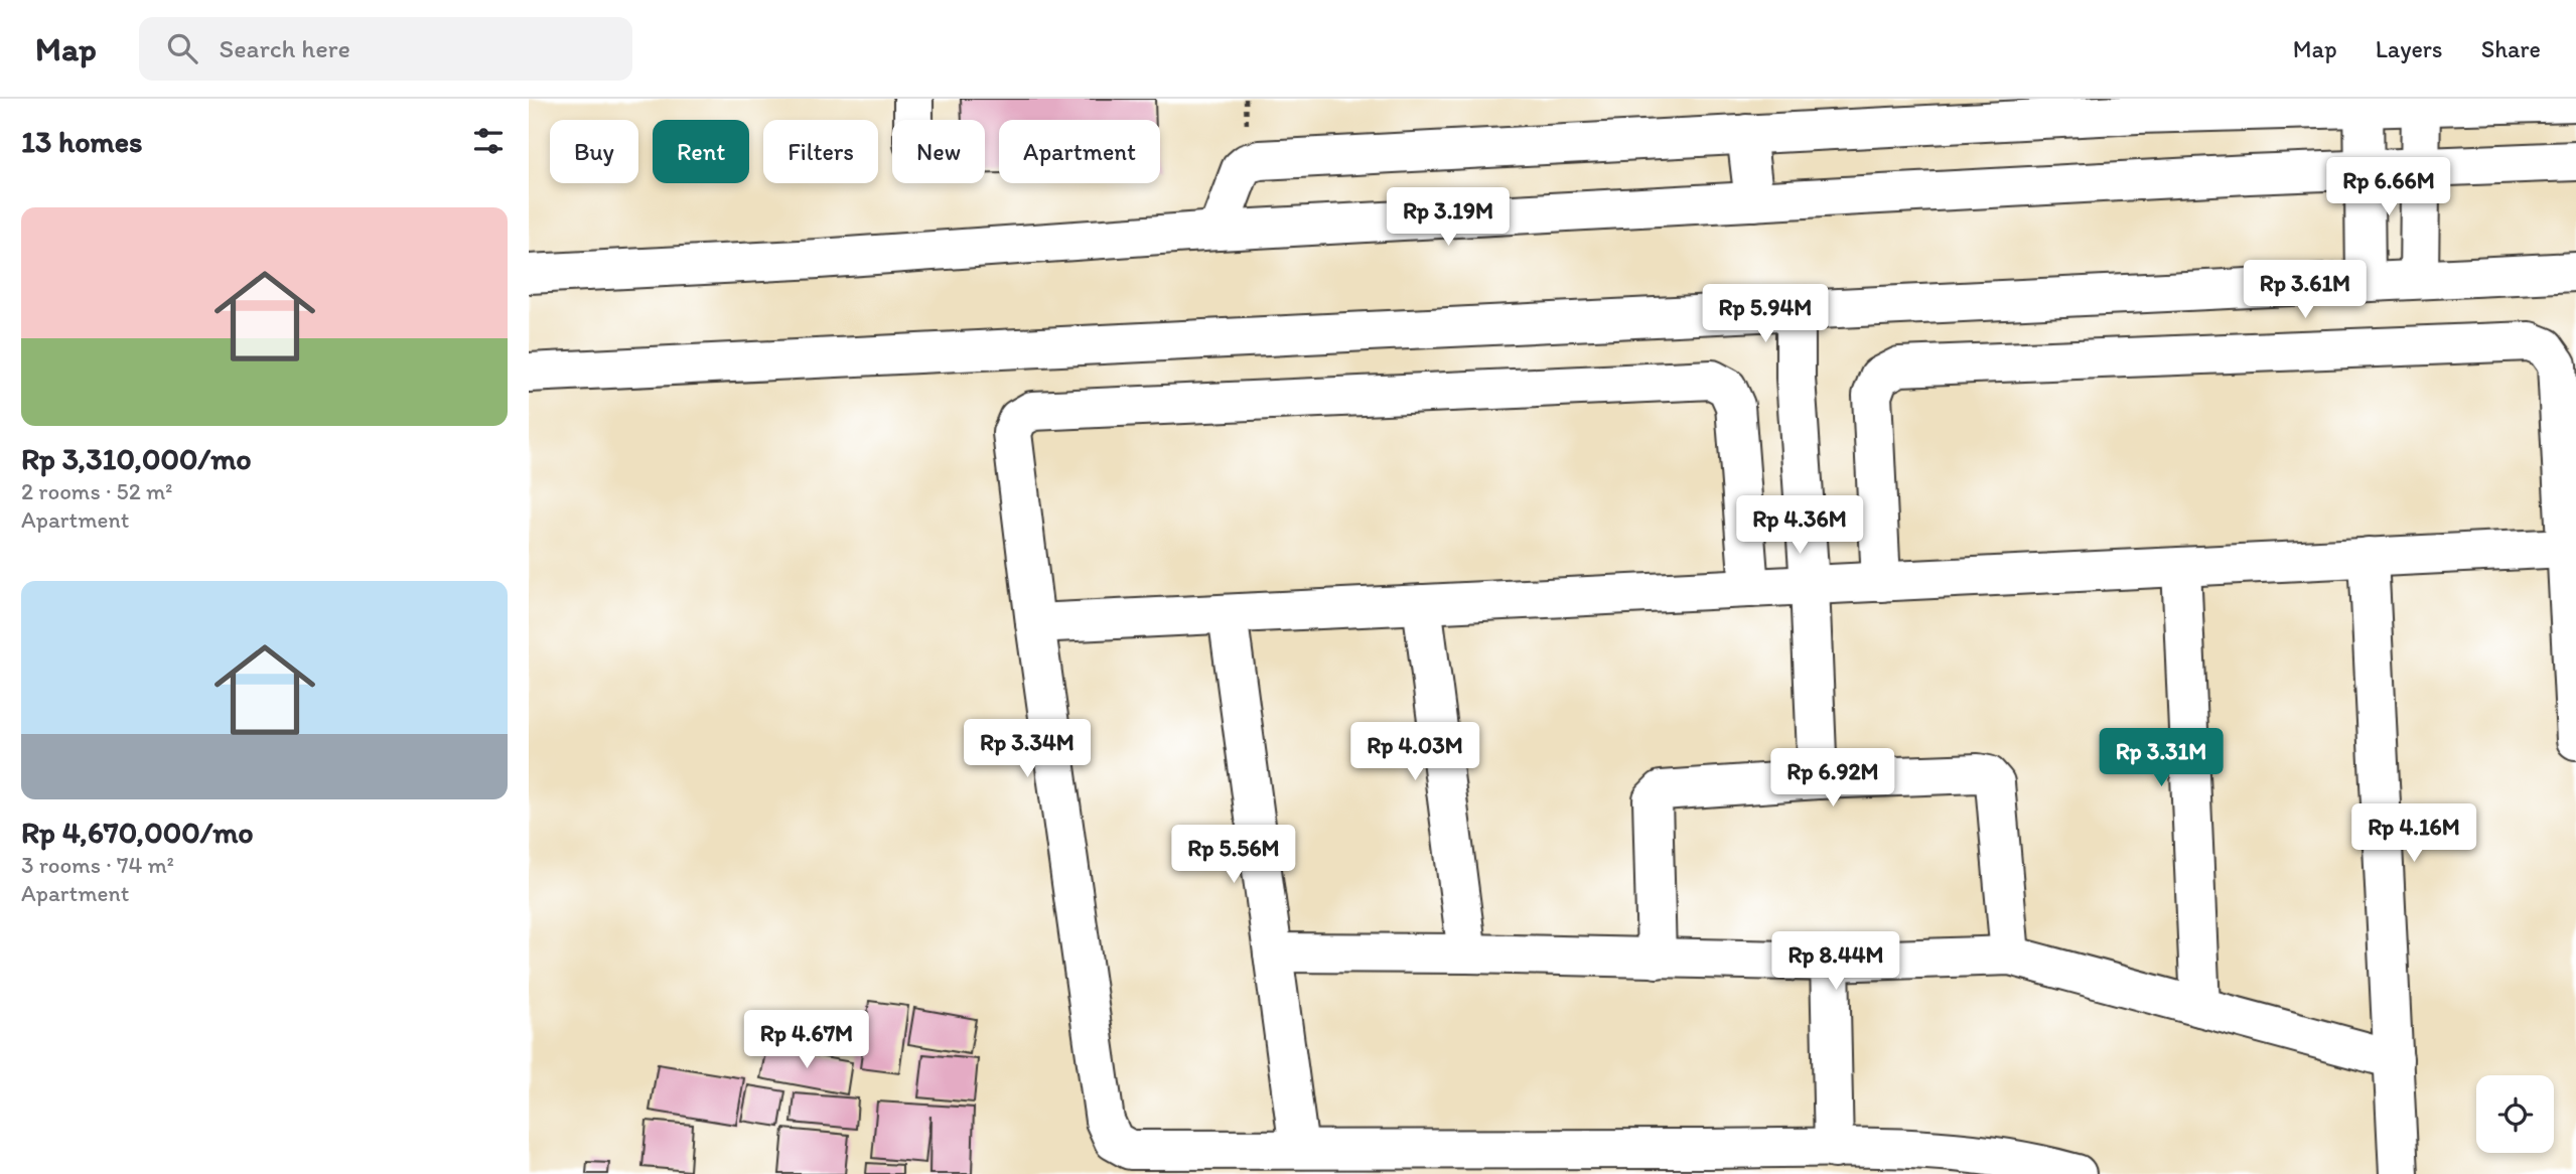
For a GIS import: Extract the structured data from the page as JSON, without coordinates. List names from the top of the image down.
{
  "page": {
    "header": "Map",
    "search": "Search here",
    "nav": ["Map", "Layers", "Share"],
    "heading": "13 homes",
    "chip": [
      "Buy",
      "Rent",
      "Filters",
      "New",
      "Apartment"
    ],
    "price": [
      "Rp 6.66M",
      "Rp 3.19M",
      "Rp 3.61M",
      "Rp 5.94M",
      "Rp 4.36M",
      "Rp 3.34M",
      "Rp 4.03M",
      "Rp 3.31M",
      "Rp 6.92M",
      "Rp 4.16M",
      "Rp 5.56M",
      "Rp 8.44M",
      "Rp 4.67M"
    ],
    "list": [
      {
        "name": "Rp 3,310,000/mo",
        "note": "2 rooms · 52 m² · Apartment"
      },
      {
        "name": "Rp 4,670,000/mo",
        "note": "3 rooms · 74 m² · Apartment"
      }
    ]
  }
}
